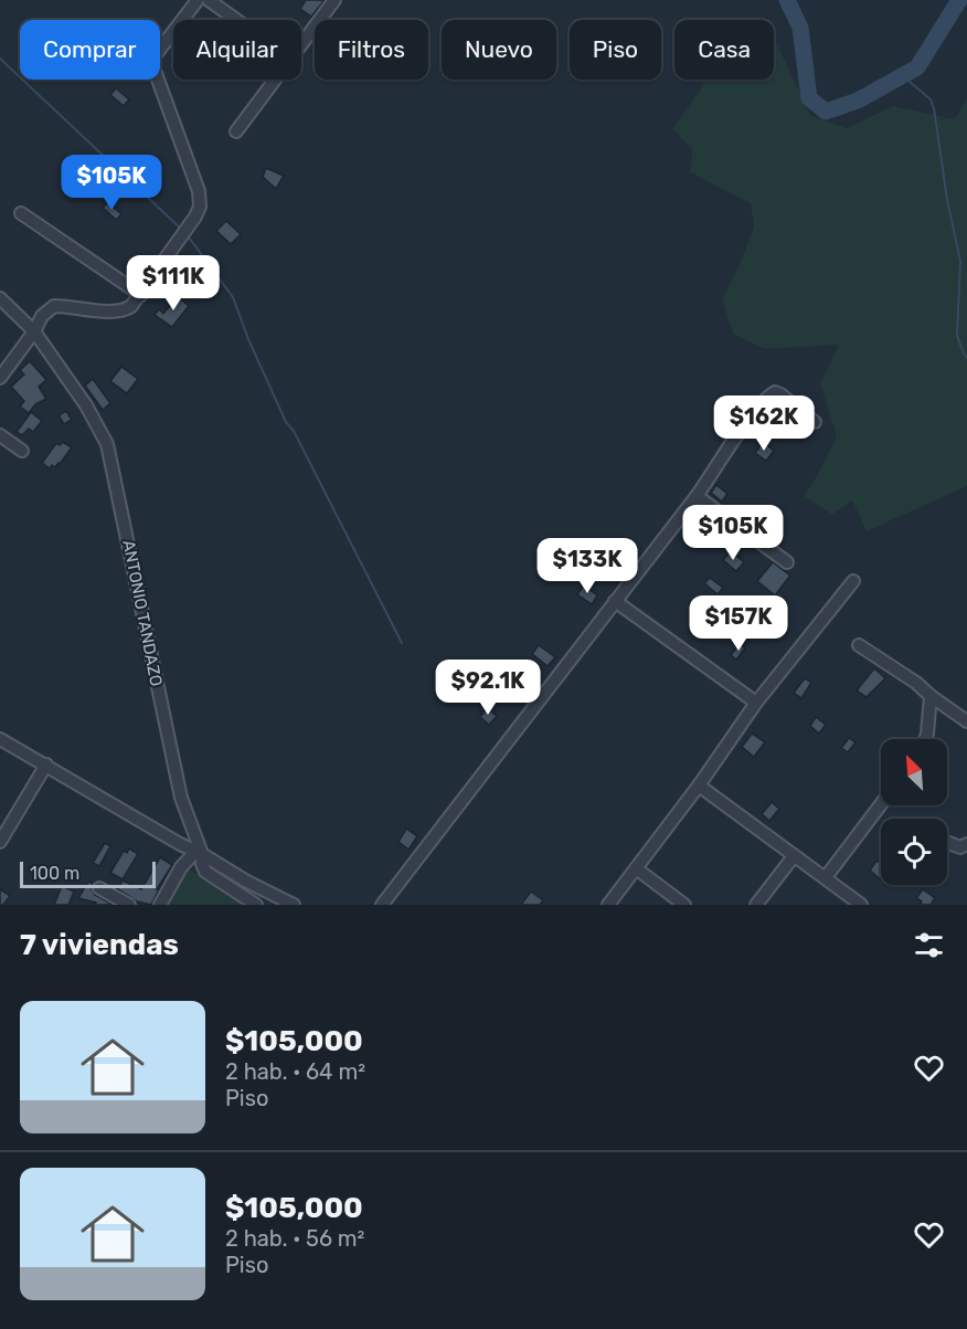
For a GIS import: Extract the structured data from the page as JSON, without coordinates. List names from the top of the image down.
{
  "streets": {
    "street": ["ANTONIO TANDAZO"]
  },
  "scale_bar": "100 m",
  "north": "top left",
  "page": {
    "chip": [
      "Comprar",
      "Alquilar",
      "Filtros",
      "Nuevo",
      "Piso",
      "Casa"
    ],
    "price": [
      "$105K",
      "$111K",
      "$162K",
      "$105K",
      "$133K",
      "$157K",
      "$92.1K"
    ],
    "scale": "100 m",
    "heading": "7 viviendas",
    "list": [
      {
        "name": "$105,000",
        "note": "2 hab. · 64 m² · Piso"
      },
      {
        "name": "$105,000",
        "note": "2 hab. · 56 m² · Piso"
      }
    ]
  }
}
